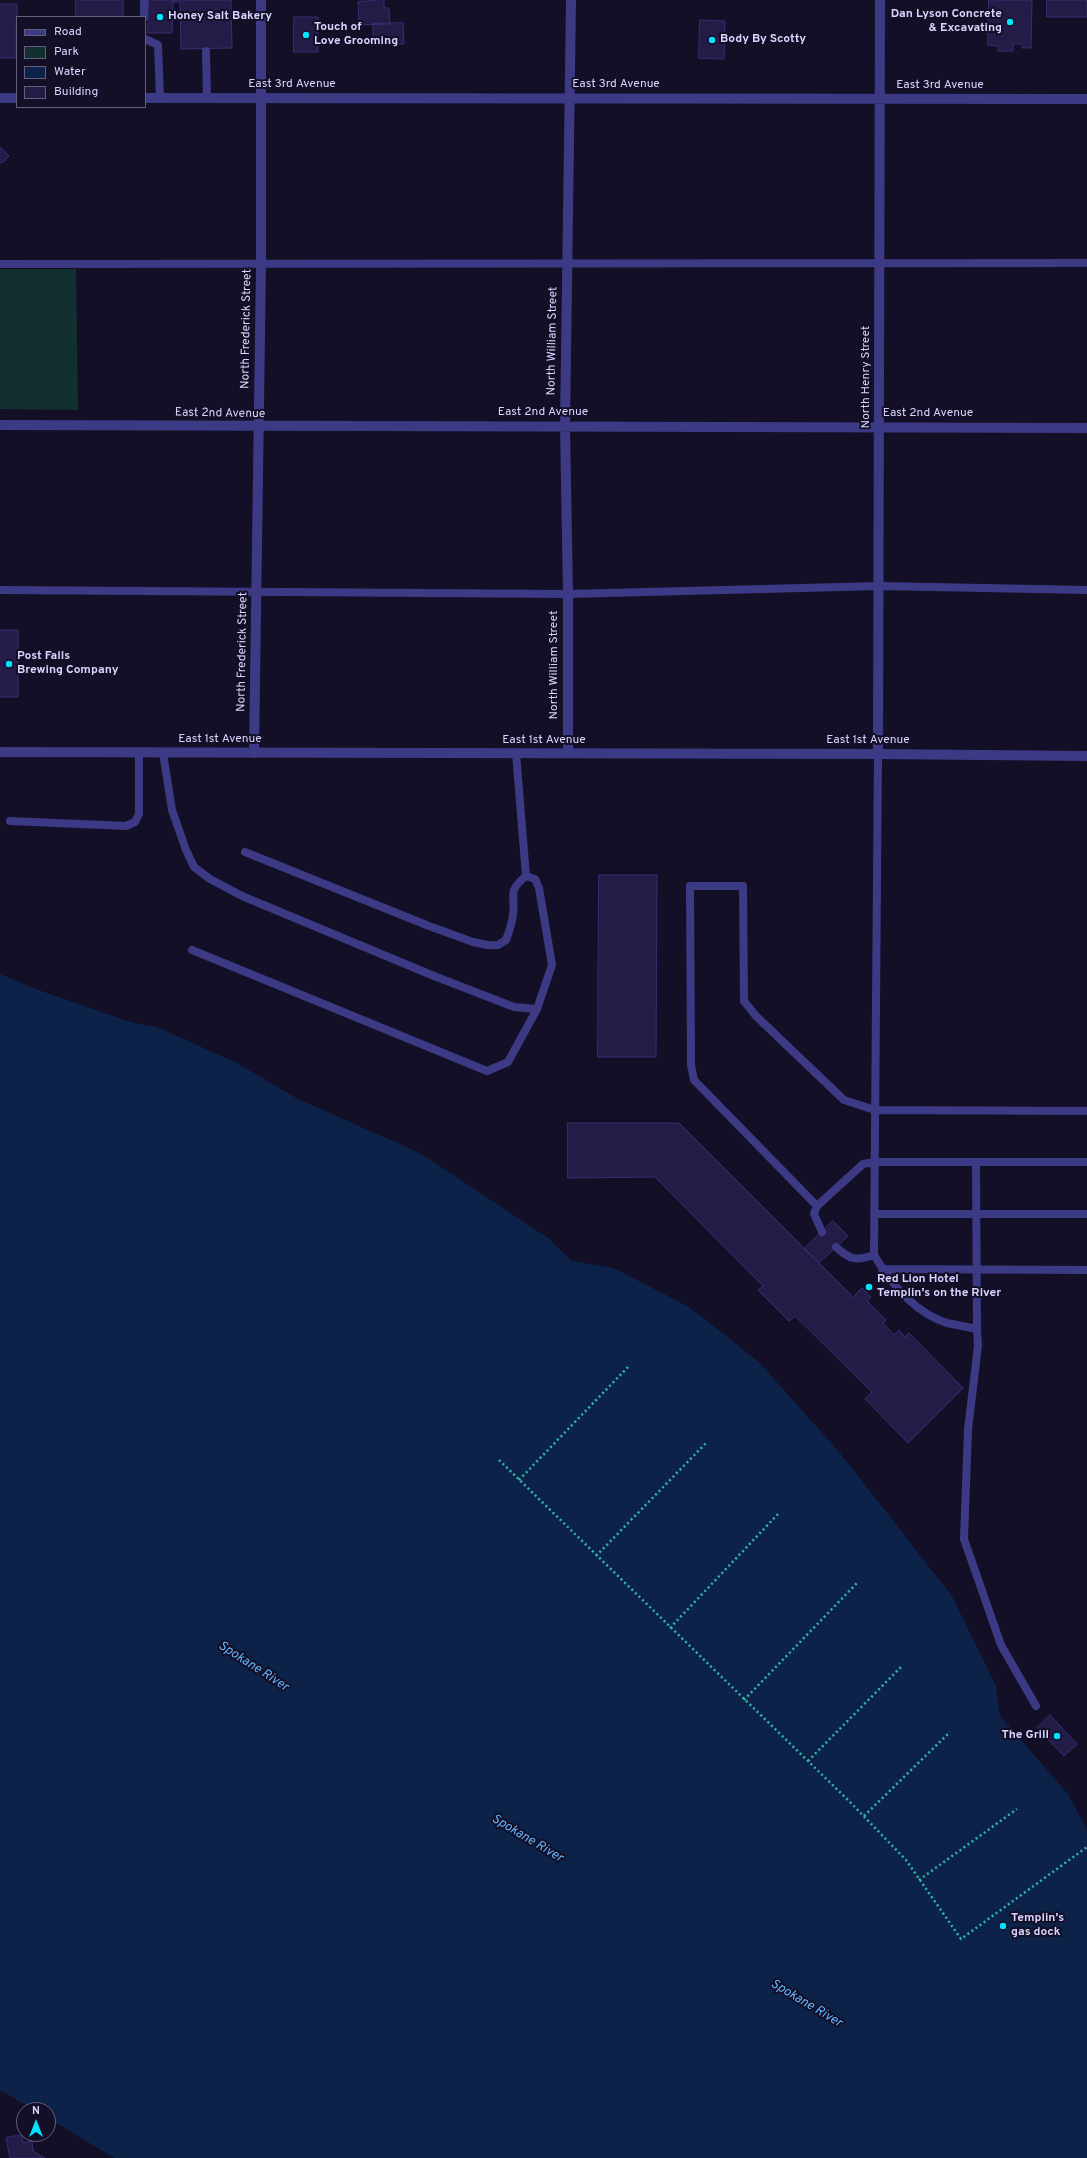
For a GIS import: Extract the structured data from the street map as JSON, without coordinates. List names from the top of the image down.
{
  "streets": {
    "street": [
      "East 3rd Avenue",
      "North Frederick Street",
      "North William Street",
      "North Henry Street",
      "East 2nd Avenue",
      "East 1st Avenue"
    ]
  },
  "crossings": [
    ["East 3rd Avenue", "North Frederick Street"],
    ["East 3rd Avenue", "North William Street"],
    ["East 3rd Avenue", "North Henry Street"],
    ["North Frederick Street", "East 2nd Avenue"],
    ["North Frederick Street", "East 1st Avenue"],
    ["North William Street", "East 2nd Avenue"],
    ["North William Street", "East 1st Avenue"],
    ["North Henry Street", "East 2nd Avenue"],
    ["North Henry Street", "East 1st Avenue"]
  ],
  "water": ["Spokane River"],
  "places": [
    "Honey Salt Bakery",
    "Dan Lyson Concrete & Excavating",
    "Touch of Love Grooming",
    "Body By Scotty",
    "Post Falls Brewing Company",
    "Red Lion Hotel Templin's on the River",
    "The Grill",
    "Templin's gas dock"
  ],
  "legend": [
    "Road",
    "Park",
    "Water",
    "Building"
  ],
  "north": "top"
}
